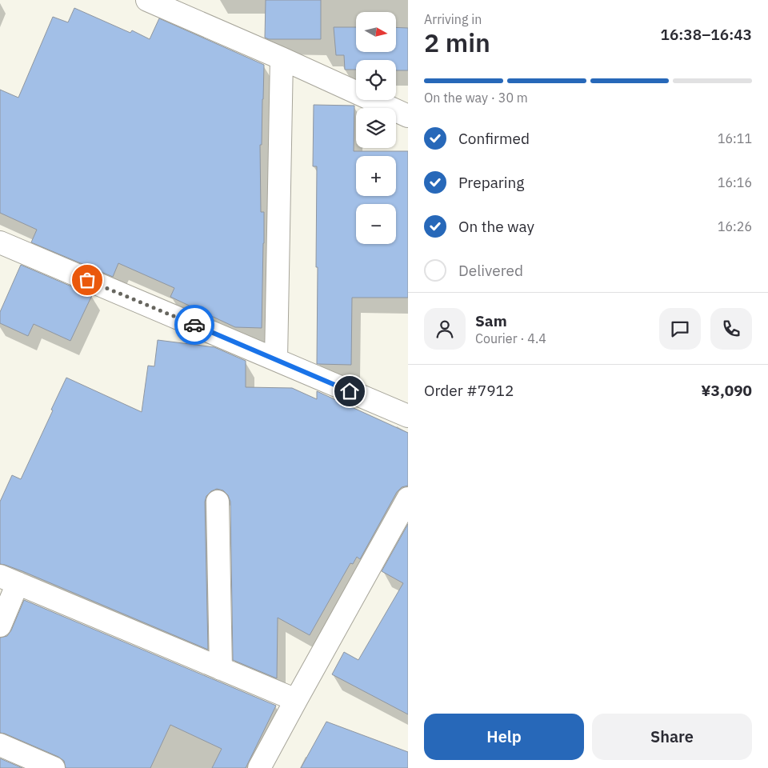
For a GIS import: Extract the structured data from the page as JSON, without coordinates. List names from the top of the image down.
{
  "north": "right",
  "page": {
    "heading": ["2 min", "Arriving in", "16:38–16:43"],
    "panel": [
      "Sam",
      "Courier · 4.4",
      "Order #7912",
      "¥3,090"
    ],
    "map_buttons": ["+", "−"],
    "bar": "On the way · 30 m",
    "list": [
      ["Confirmed", "16:11"],
      ["Preparing", "16:16"],
      ["On the way", "16:26"],
      "Delivered"
    ],
    "buttons": ["Help", "Share"]
  }
}
